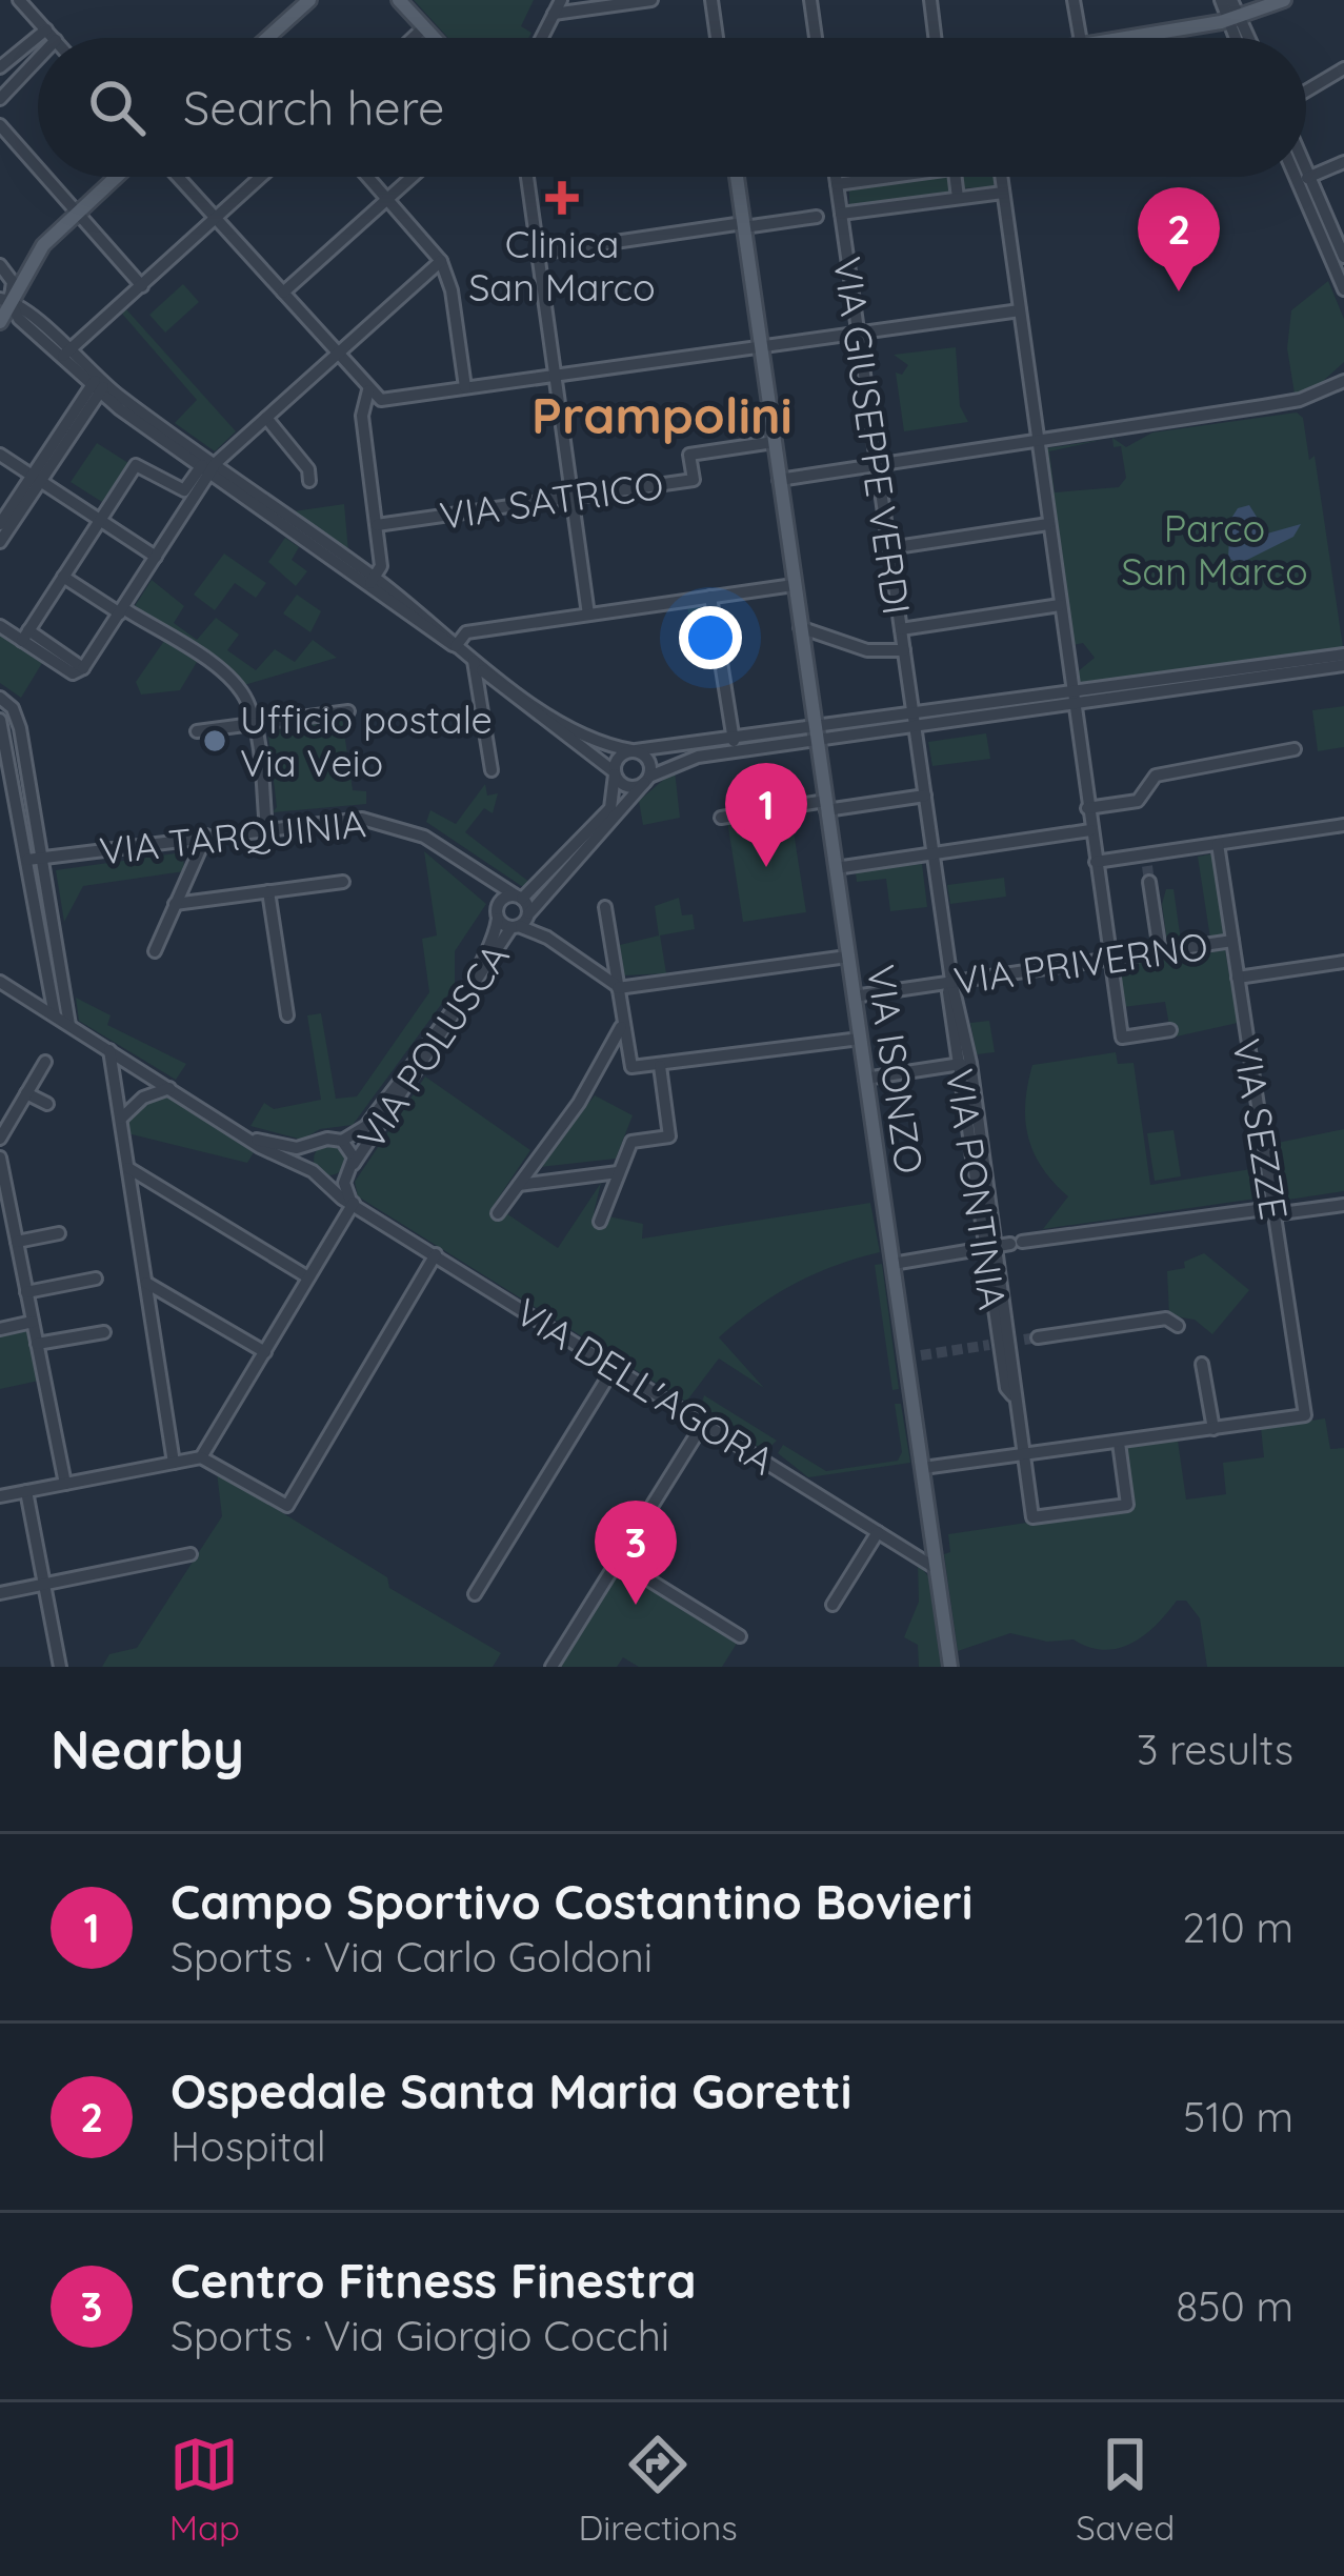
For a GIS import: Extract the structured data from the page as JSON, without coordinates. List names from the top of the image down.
{
  "streets": {
    "main road": ["VIA ISONZO"],
    "street": [
      "VIA GIUSEPPE VERDI",
      "VIA SATRICO",
      "VIA TARQUINIA",
      "VIA PRIVERNO",
      "VIA POLUSCA",
      "VIA SEZZE",
      "VIA PONTINIA",
      "VIA DELL'AGORA"
    ]
  },
  "crossings": [
    ["VIA GIUSEPPE VERDI", "VIA PONTINIA"],
    ["VIA SATRICO", "VIA ISONZO"],
    ["VIA TARQUINIA", "VIA POLUSCA"],
    ["VIA PRIVERNO", "VIA ISONZO"],
    ["VIA PRIVERNO", "VIA SEZZE"],
    ["VIA PRIVERNO", "VIA PONTINIA"],
    ["VIA POLUSCA", "VIA ISONZO"],
    ["VIA POLUSCA", "VIA DELL'AGORA"],
    ["VIA ISONZO", "VIA DELL'AGORA"]
  ],
  "districts": ["Prampolini"],
  "parks": ["Parco San Marco"],
  "places": {
    "health": ["Clinica San Marco"],
    "other": ["Ufficio postale Via Veio"]
  },
  "page": {
    "search": "Search here",
    "pins": ["2", "1", "3"],
    "heading": ["Nearby", "3 results"],
    "list": [
      {
        "mark": "1",
        "name": "Campo Sportivo Costantino Bovieri",
        "note": "Sports · Via Carlo Goldoni",
        "value": "210 m"
      },
      {
        "mark": "2",
        "name": "Ospedale Santa Maria Goretti",
        "note": "Hospital",
        "value": "510 m"
      },
      {
        "mark": "3",
        "name": "Centro Fitness Finestra",
        "note": "Sports · Via Giorgio Cocchi",
        "value": "850 m"
      }
    ],
    "nav": ["Map", "Directions", "Saved"]
  }
}
